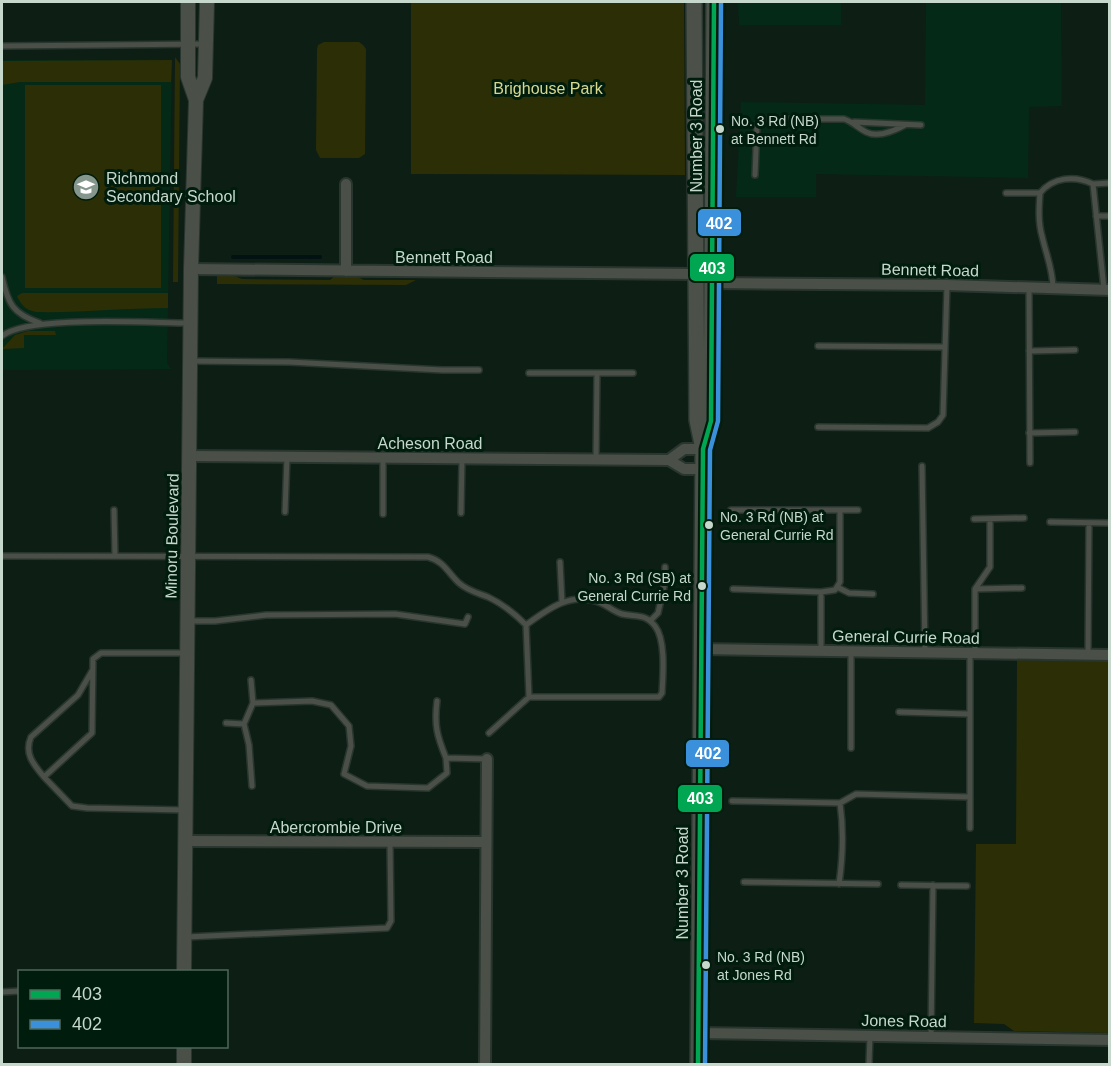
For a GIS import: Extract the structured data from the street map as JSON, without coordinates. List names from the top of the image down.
{
  "streets": {
    "main road": ["Number 3 Road"],
    "street": [
      "Bennett Road",
      "Acheson Road",
      "Minoru Boulevard",
      "General Currie Road",
      "Abercrombie Drive",
      "Jones Road"
    ]
  },
  "crossings": [
    ["Number 3 Road", "Bennett Road"],
    ["Number 3 Road", "Acheson Road"],
    ["Number 3 Road", "General Currie Road"],
    ["Number 3 Road", "Jones Road"],
    ["Bennett Road", "Minoru Boulevard"],
    ["Acheson Road", "Minoru Boulevard"],
    ["Minoru Boulevard", "Abercrombie Drive"]
  ],
  "parks": ["Brighouse Park"],
  "places": {
    "other": [
      "No. 3 Rd (NB) at Bennett Rd",
      "No. 3 Rd (NB) at General Currie Rd",
      "No. 3 Rd (SB) at General Currie Rd",
      "No. 3 Rd (NB) at Jones Rd"
    ],
    "school or university": ["Richmond Secondary School"]
  },
  "lines": ["transit line 403", "transit line 402"],
  "legend": ["403", "402"]
}
